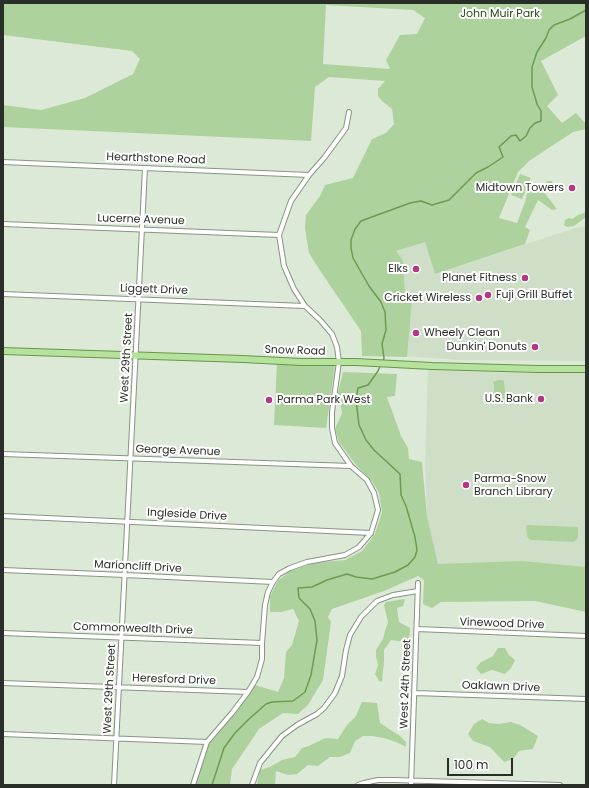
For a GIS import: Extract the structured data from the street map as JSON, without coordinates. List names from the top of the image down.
{
  "streets": {
    "main road": ["Snow Road"],
    "street": [
      "Hearthstone Road",
      "Lucerne Avenue",
      "Liggett Drive",
      "West 29th Street",
      "George Avenue",
      "Ingleside Drive",
      "Marioncliff Drive",
      "Vinewood Drive",
      "Commonwealth Drive",
      "Heresford Drive",
      "West 24th Street",
      "Oaklawn Drive"
    ]
  },
  "crossings": [
    ["Hearthstone Road", "West 29th Street"],
    ["Lucerne Avenue", "West 29th Street"],
    ["Liggett Drive", "West 29th Street"],
    ["Snow Road", "West 29th Street"],
    ["West 29th Street", "George Avenue"],
    ["West 29th Street", "Ingleside Drive"],
    ["West 29th Street", "Marioncliff Drive"],
    ["West 29th Street", "Commonwealth Drive"],
    ["West 29th Street", "Heresford Drive"],
    ["Vinewood Drive", "West 24th Street"],
    ["West 24th Street", "Oaklawn Drive"]
  ],
  "parks": ["John Muir Park"],
  "places": [
    "Midtown Towers",
    "Elks",
    "Planet Fitness",
    "Fuji Grill Buffet",
    "Cricket Wireless",
    "Wheely Clean",
    "Dunkin' Donuts",
    "U.S. Bank",
    "Parma Park West",
    "Parma-Snow Branch Library"
  ],
  "scale_bar": "100 m"
}
